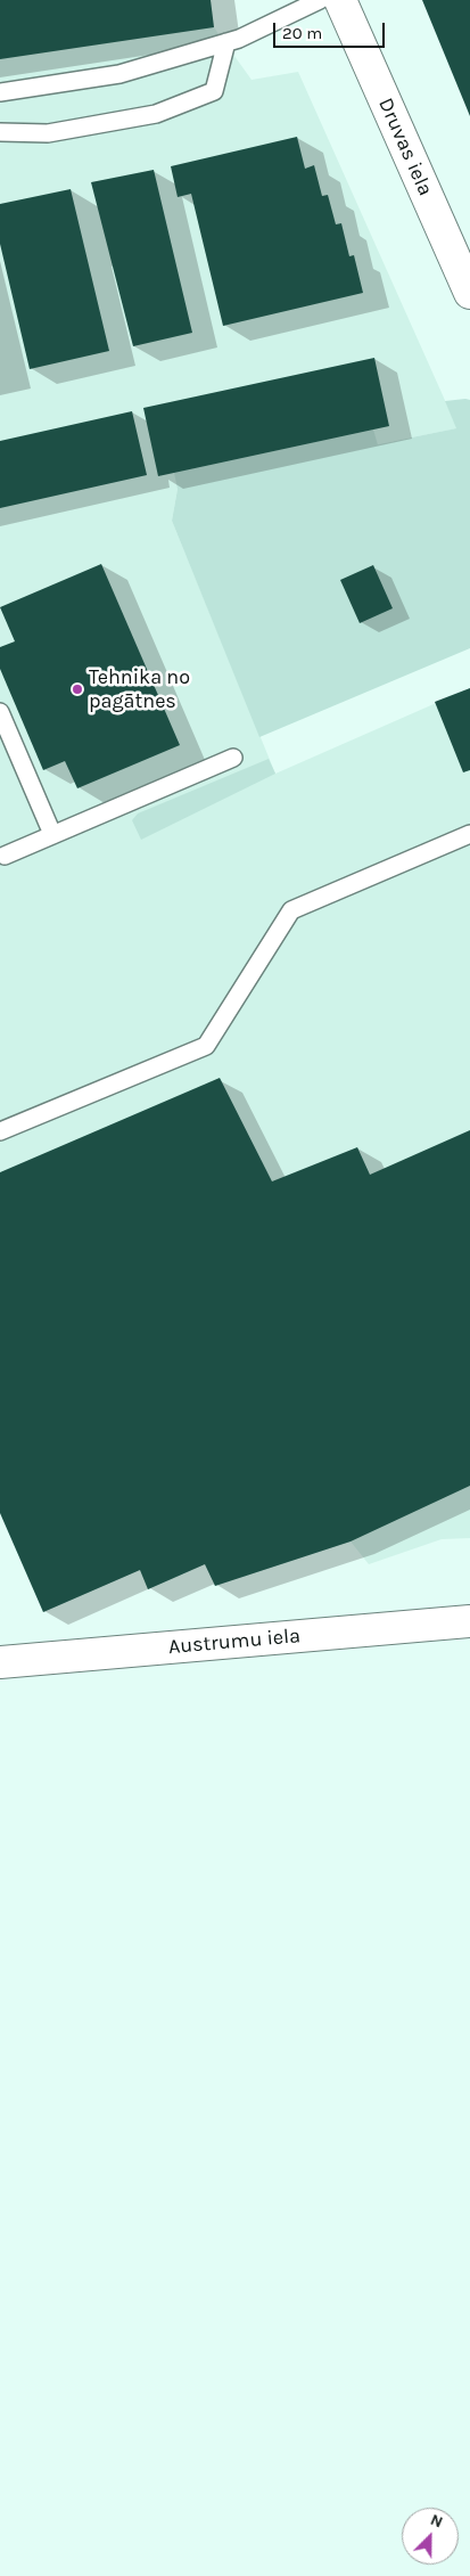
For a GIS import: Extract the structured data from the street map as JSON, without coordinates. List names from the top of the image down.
{
  "streets": {
    "street": ["Druvas iela", "Austrumu iela"]
  },
  "places": ["Tehnika no pagātnes"],
  "scale_bar": "20 m",
  "north": "top right"
}
